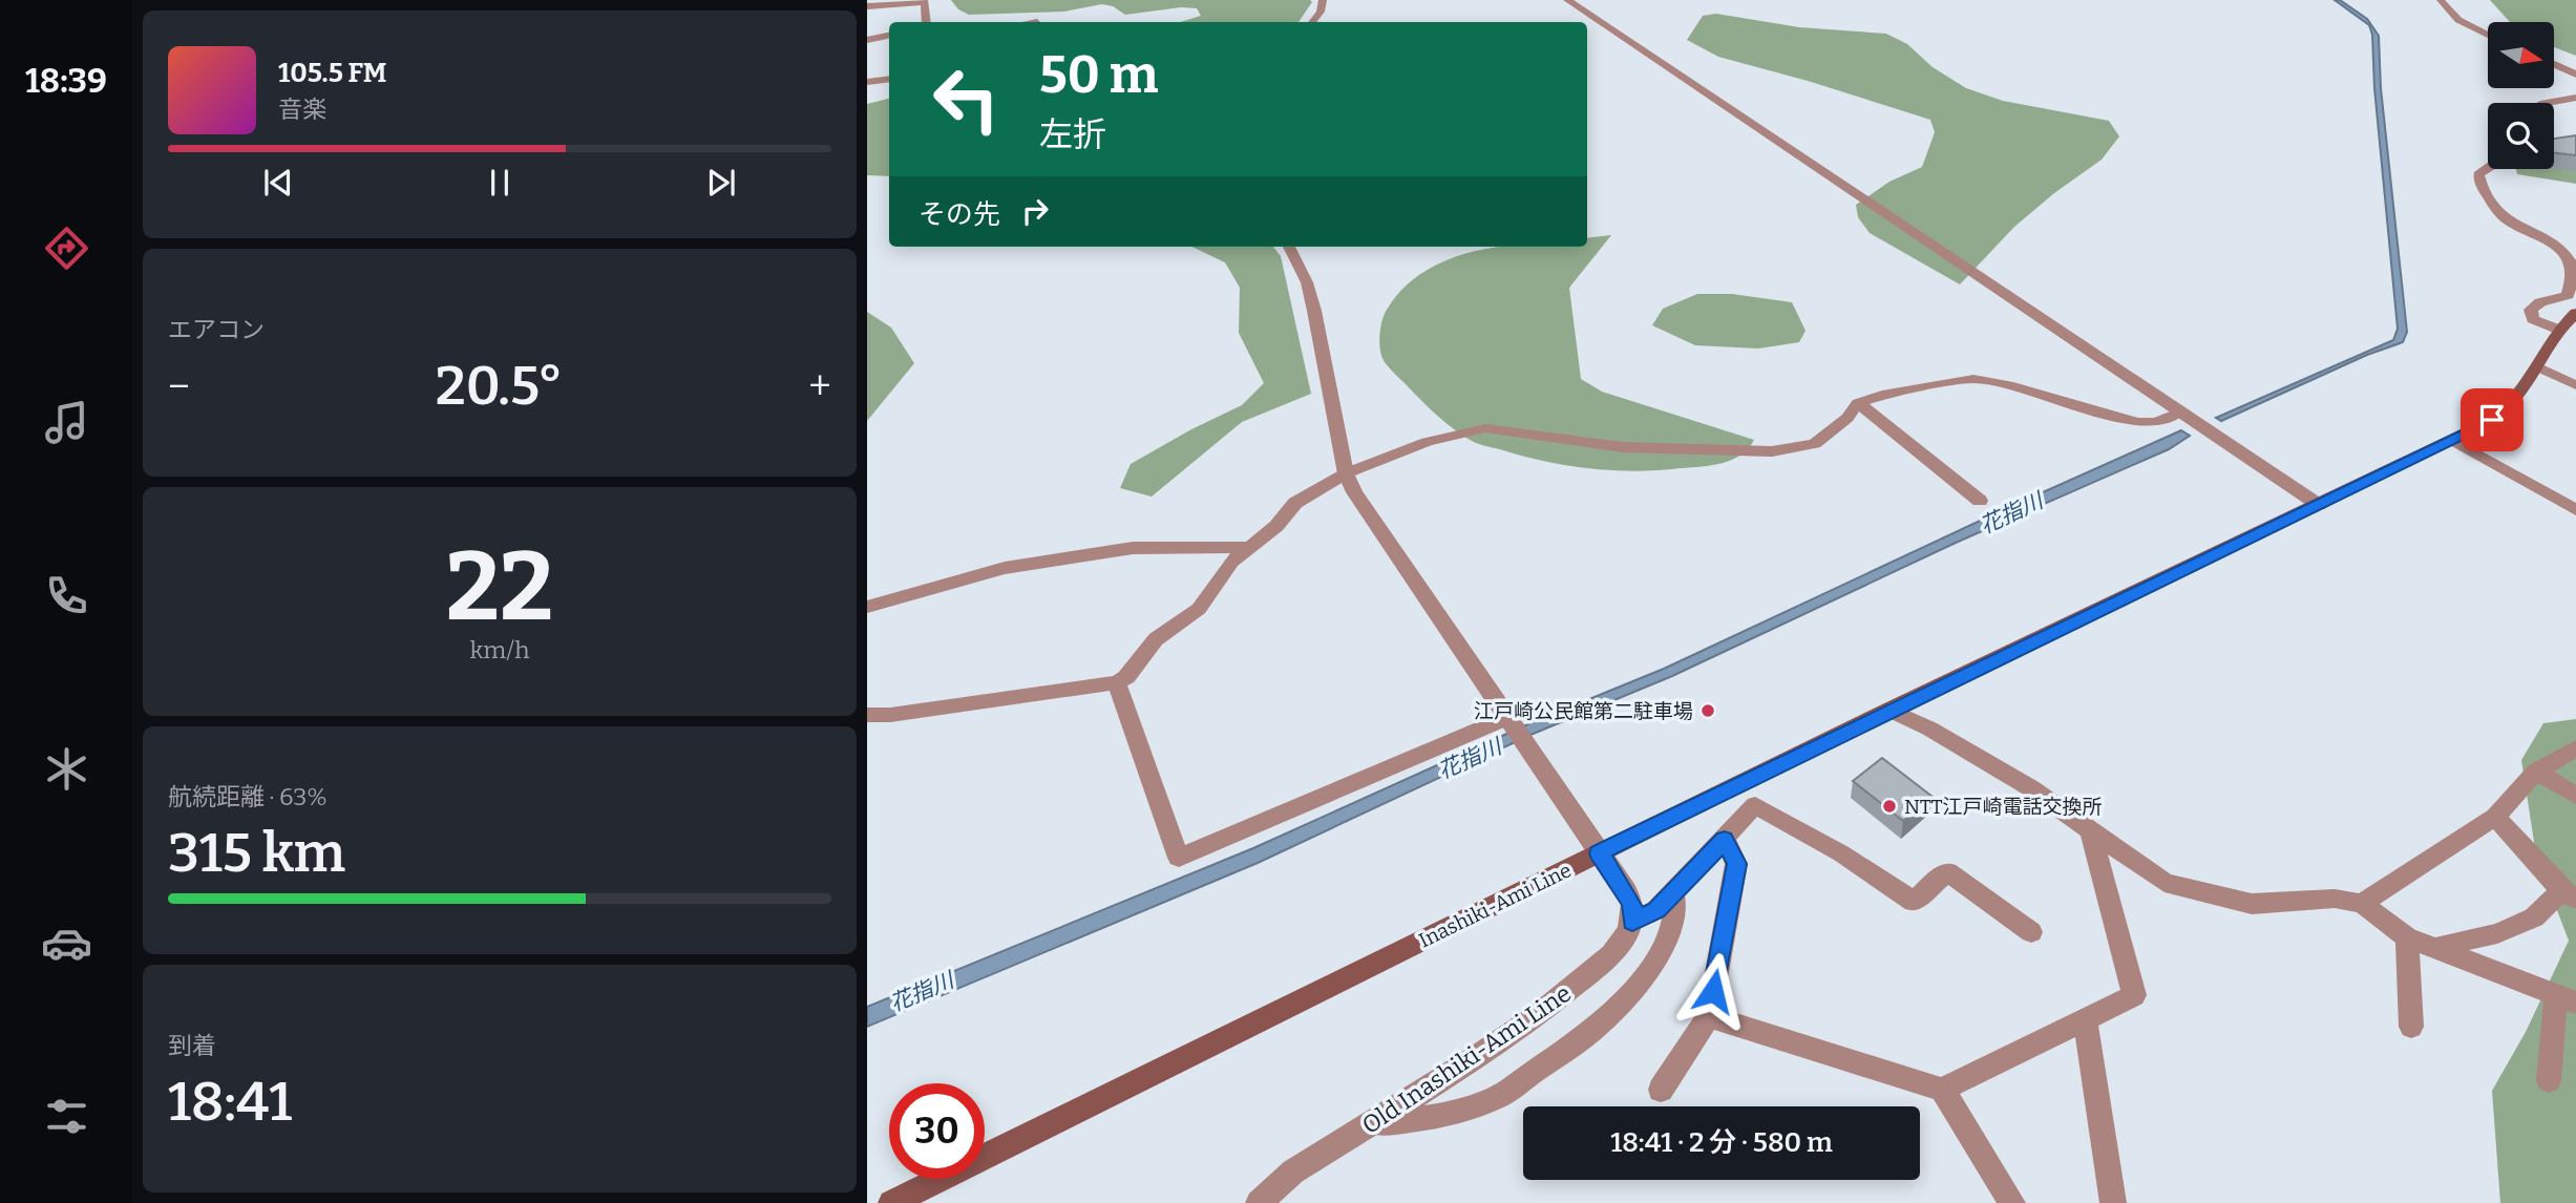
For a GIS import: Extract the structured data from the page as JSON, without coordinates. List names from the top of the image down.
{
  "streets": {
    "main road": ["Inashiki-Ami Line"],
    "street": ["Old Inashiki-Ami Line"]
  },
  "water": ["花指川"],
  "places": ["江戸崎公民館第二駐車場", "NTT江戸崎電話交換所"],
  "north": "right",
  "page": {
    "tabs": "18:39",
    "turn": ["50 m", "左折"],
    "song": ["105.5 FM", "音楽"],
    "then": "その先",
    "tile": [
      "エアコン",
      ["22", "km/h"],
      ["航続距離 · 63%", "315 km"],
      ["到着", "18:41"]
    ],
    "heat": ["−", "20.5°", "+"],
    "limit": "30",
    "trip": "18:41 · 2 分 · 580 m"
  }
}
